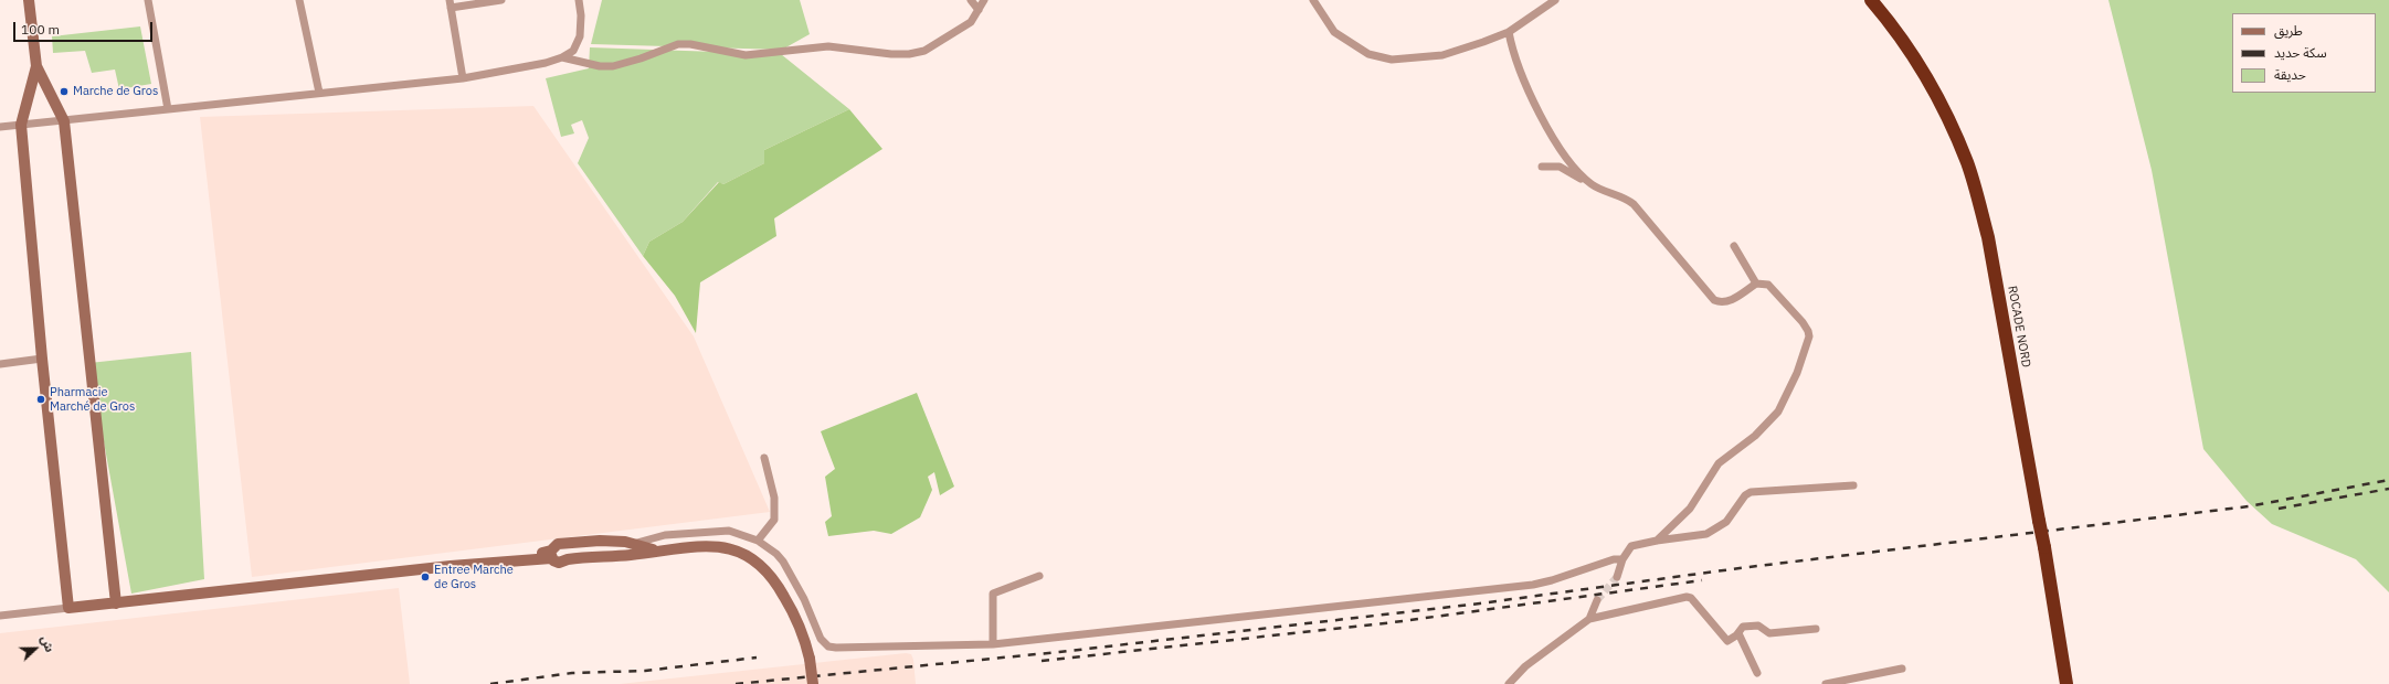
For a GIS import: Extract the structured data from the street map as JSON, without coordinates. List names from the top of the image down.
{
  "streets": {
    "highway": ["ROCADE NORD"]
  },
  "places": ["Marche de Gros", "Pharmacie Marché de Gros", "Entree Marche de Gros"],
  "legend": ["طريق", "سكة حديد", "حديقة"],
  "scale_bar": "100 m",
  "north": "right"
}
